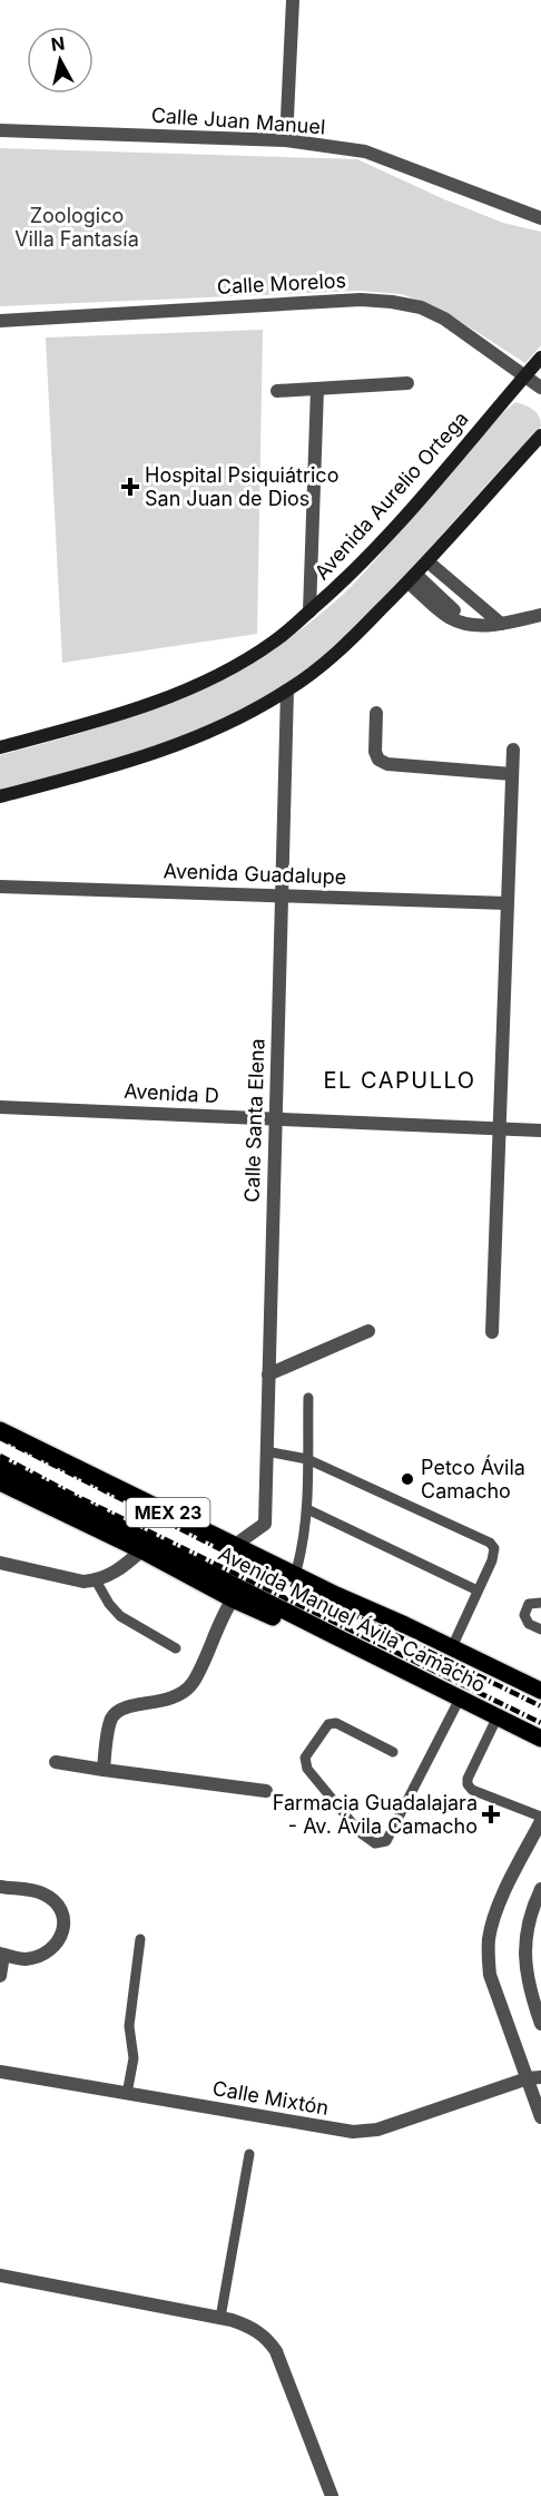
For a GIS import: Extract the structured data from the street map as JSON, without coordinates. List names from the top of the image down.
{
  "streets": {
    "main road": ["Avenida Aurelio Ortega", "MEX 23", "Avenida Manuel Ávila Camacho"],
    "street": [
      "Calle Juan Manuel",
      "Calle Morelos",
      "Avenida Guadalupe",
      "Avenida D",
      "Calle Santa Elena",
      "Calle Mixtón"
    ]
  },
  "crossings": [
    ["Calle Morelos", "Avenida Aurelio Ortega"],
    ["Avenida Guadalupe", "Calle Santa Elena"],
    ["Avenida D", "Calle Santa Elena"]
  ],
  "districts": ["EL CAPULLO"],
  "parks": ["Zoologico Villa Fantasía"],
  "places": {
    "health": ["Hospital Psiquiátrico San Juan de Dios", "Farmacia Guadalajara - Av. Ávila Camacho"],
    "other": ["Petco Ávila Camacho"]
  },
  "north": "top"
}
